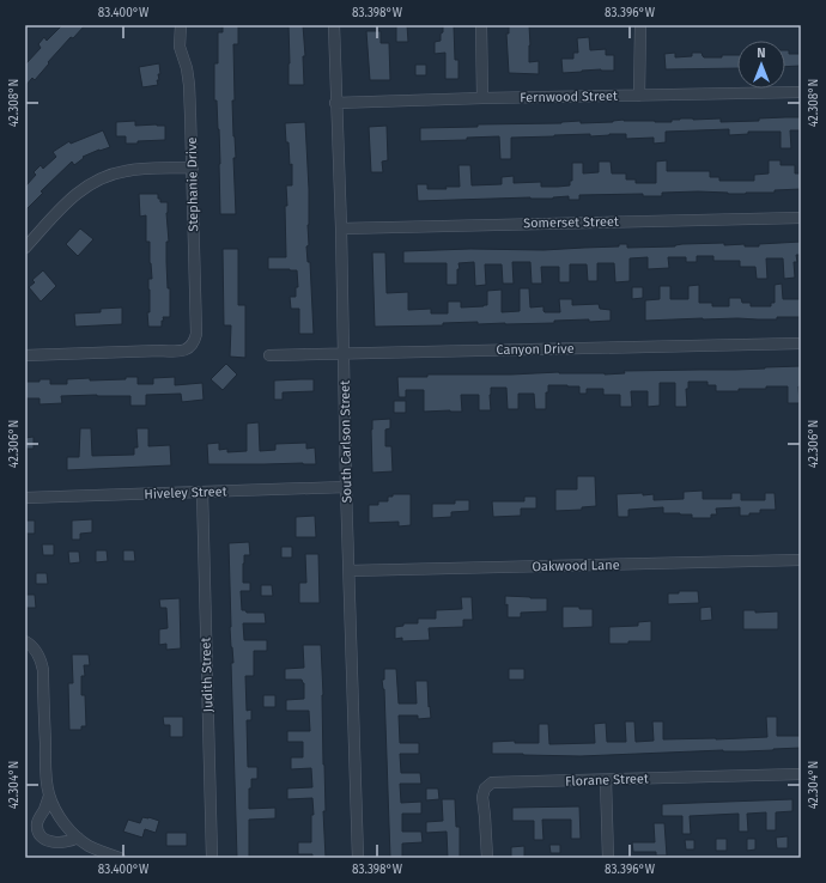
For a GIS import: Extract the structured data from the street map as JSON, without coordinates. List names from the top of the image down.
{
  "streets": {
    "street": [
      "Fernwood Street",
      "Stephanie Drive",
      "Somerset Street",
      "Canyon Drive",
      "South Carlson Street",
      "Hiveley Street",
      "Oakwood Lane",
      "Judith Street",
      "Florane Street"
    ]
  },
  "crossings": [
    ["Fernwood Street", "South Carlson Street"],
    ["Somerset Street", "South Carlson Street"],
    ["Canyon Drive", "South Carlson Street"],
    ["South Carlson Street", "Hiveley Street"],
    ["South Carlson Street", "Oakwood Lane"],
    ["Hiveley Street", "Judith Street"]
  ],
  "north": "top",
  "coordinates": [
    "83.400°W",
    "83.398°W",
    "83.396°W",
    "42.308°N",
    "42.306°N",
    "42.304°N"
  ]
}
